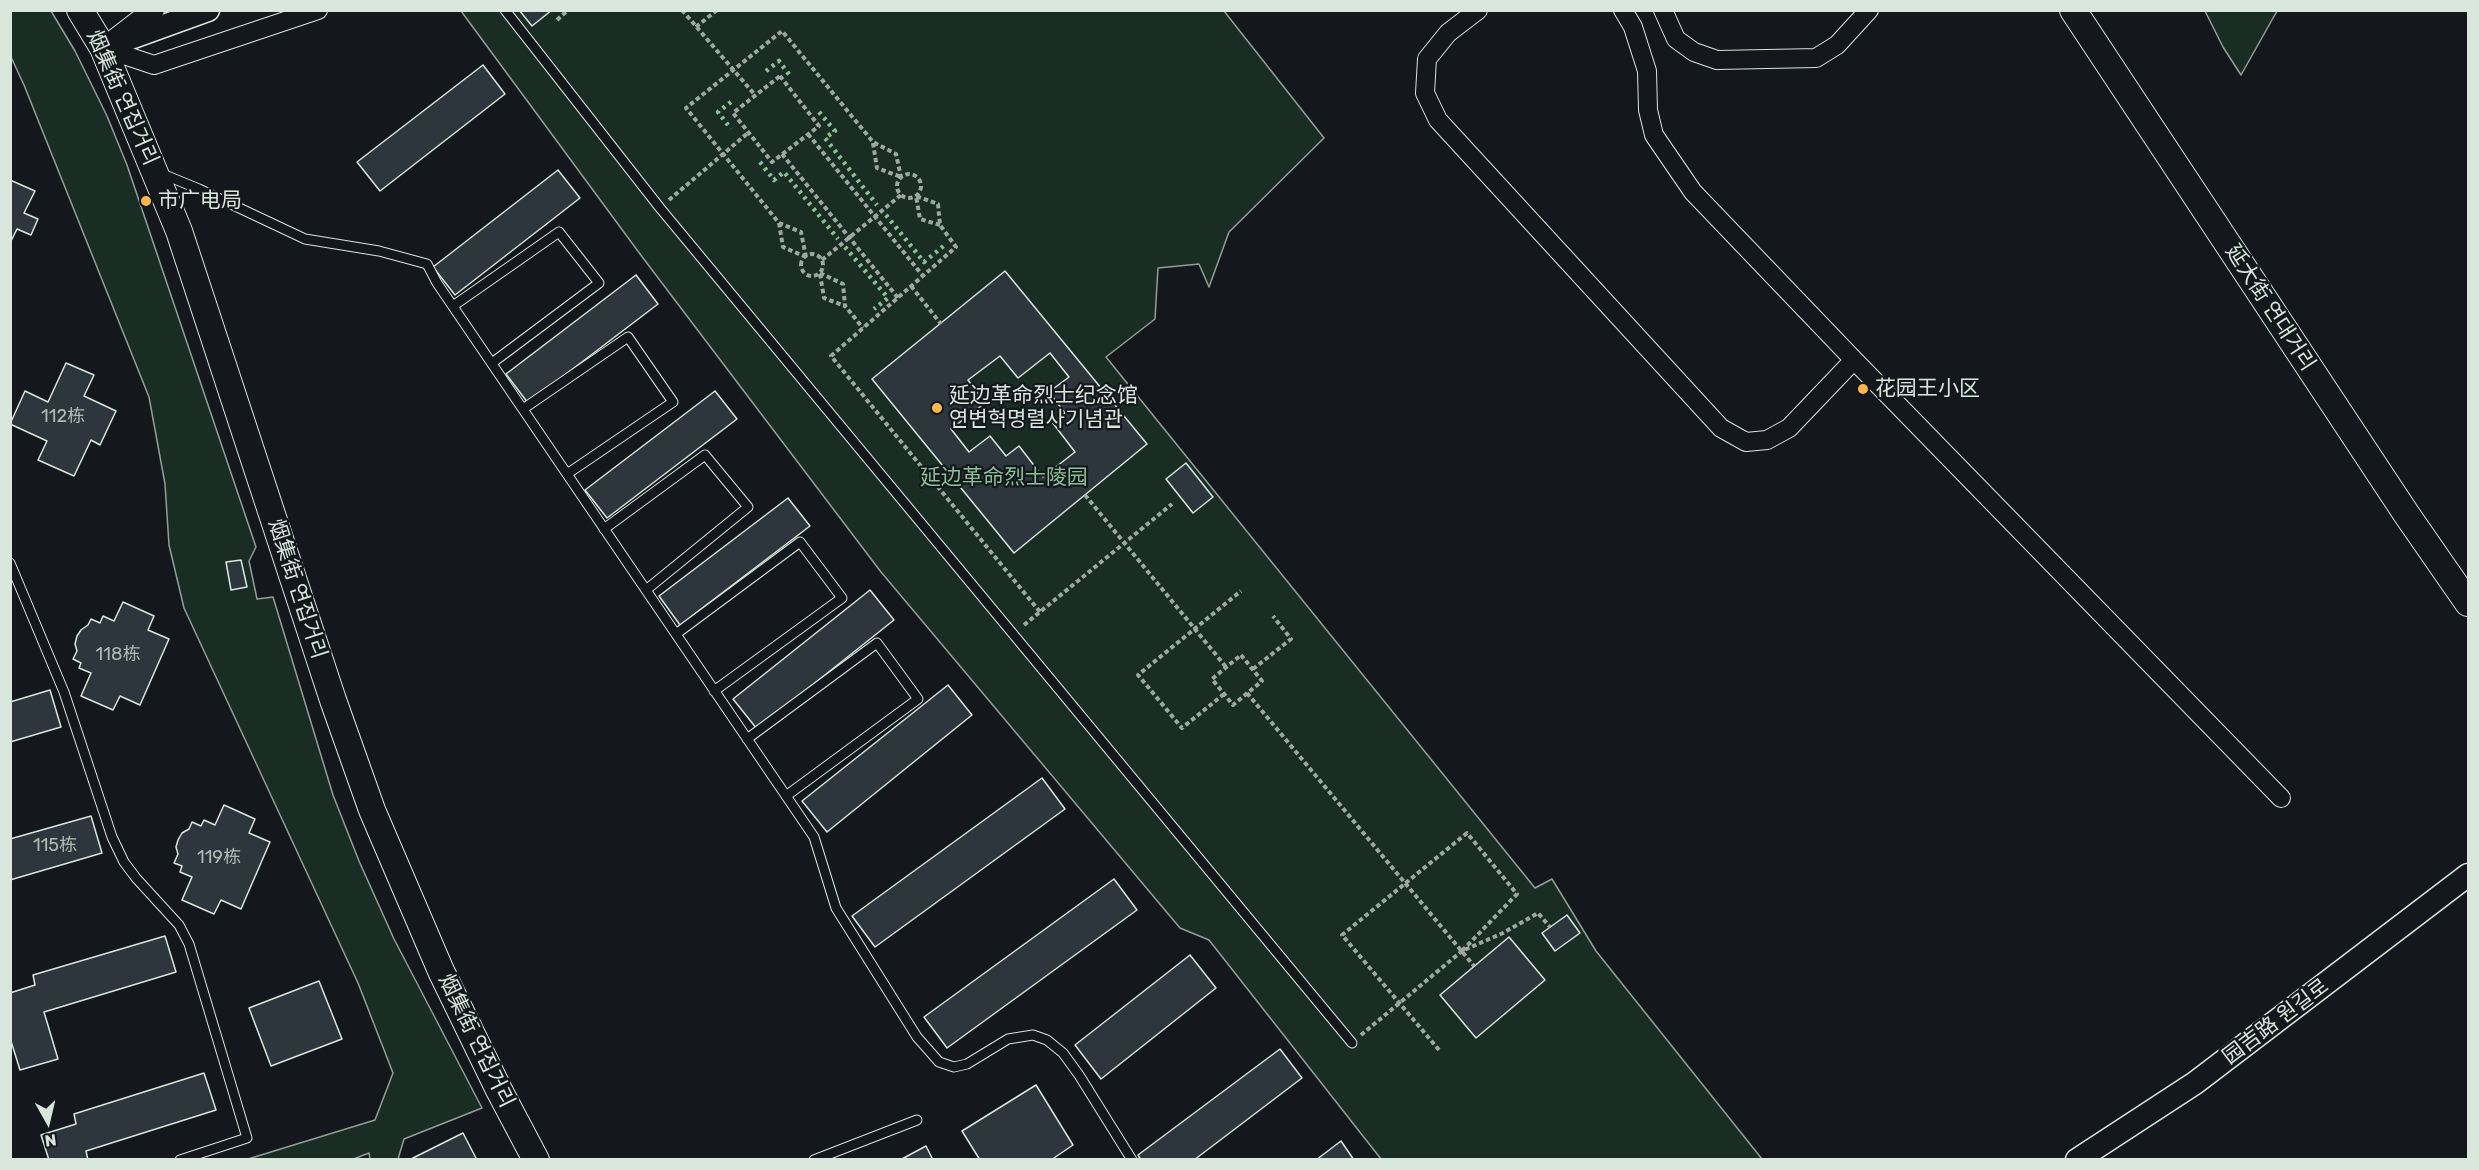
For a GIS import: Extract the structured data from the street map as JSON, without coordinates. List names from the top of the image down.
{
  "streets": {
    "main road": ["烟集街 연집거리", "延大街 연대거리"],
    "street": ["园吉路 원길로"]
  },
  "parks": ["延边革命烈士陵园"],
  "places": ["市广电局", "花园王小区", "延边革命烈士纪念馆 연변혁명렬사기념관"],
  "house_numbers": [
    "112栋",
    "118栋",
    "115栋",
    "119栋"
  ],
  "north": "bottom"
}
